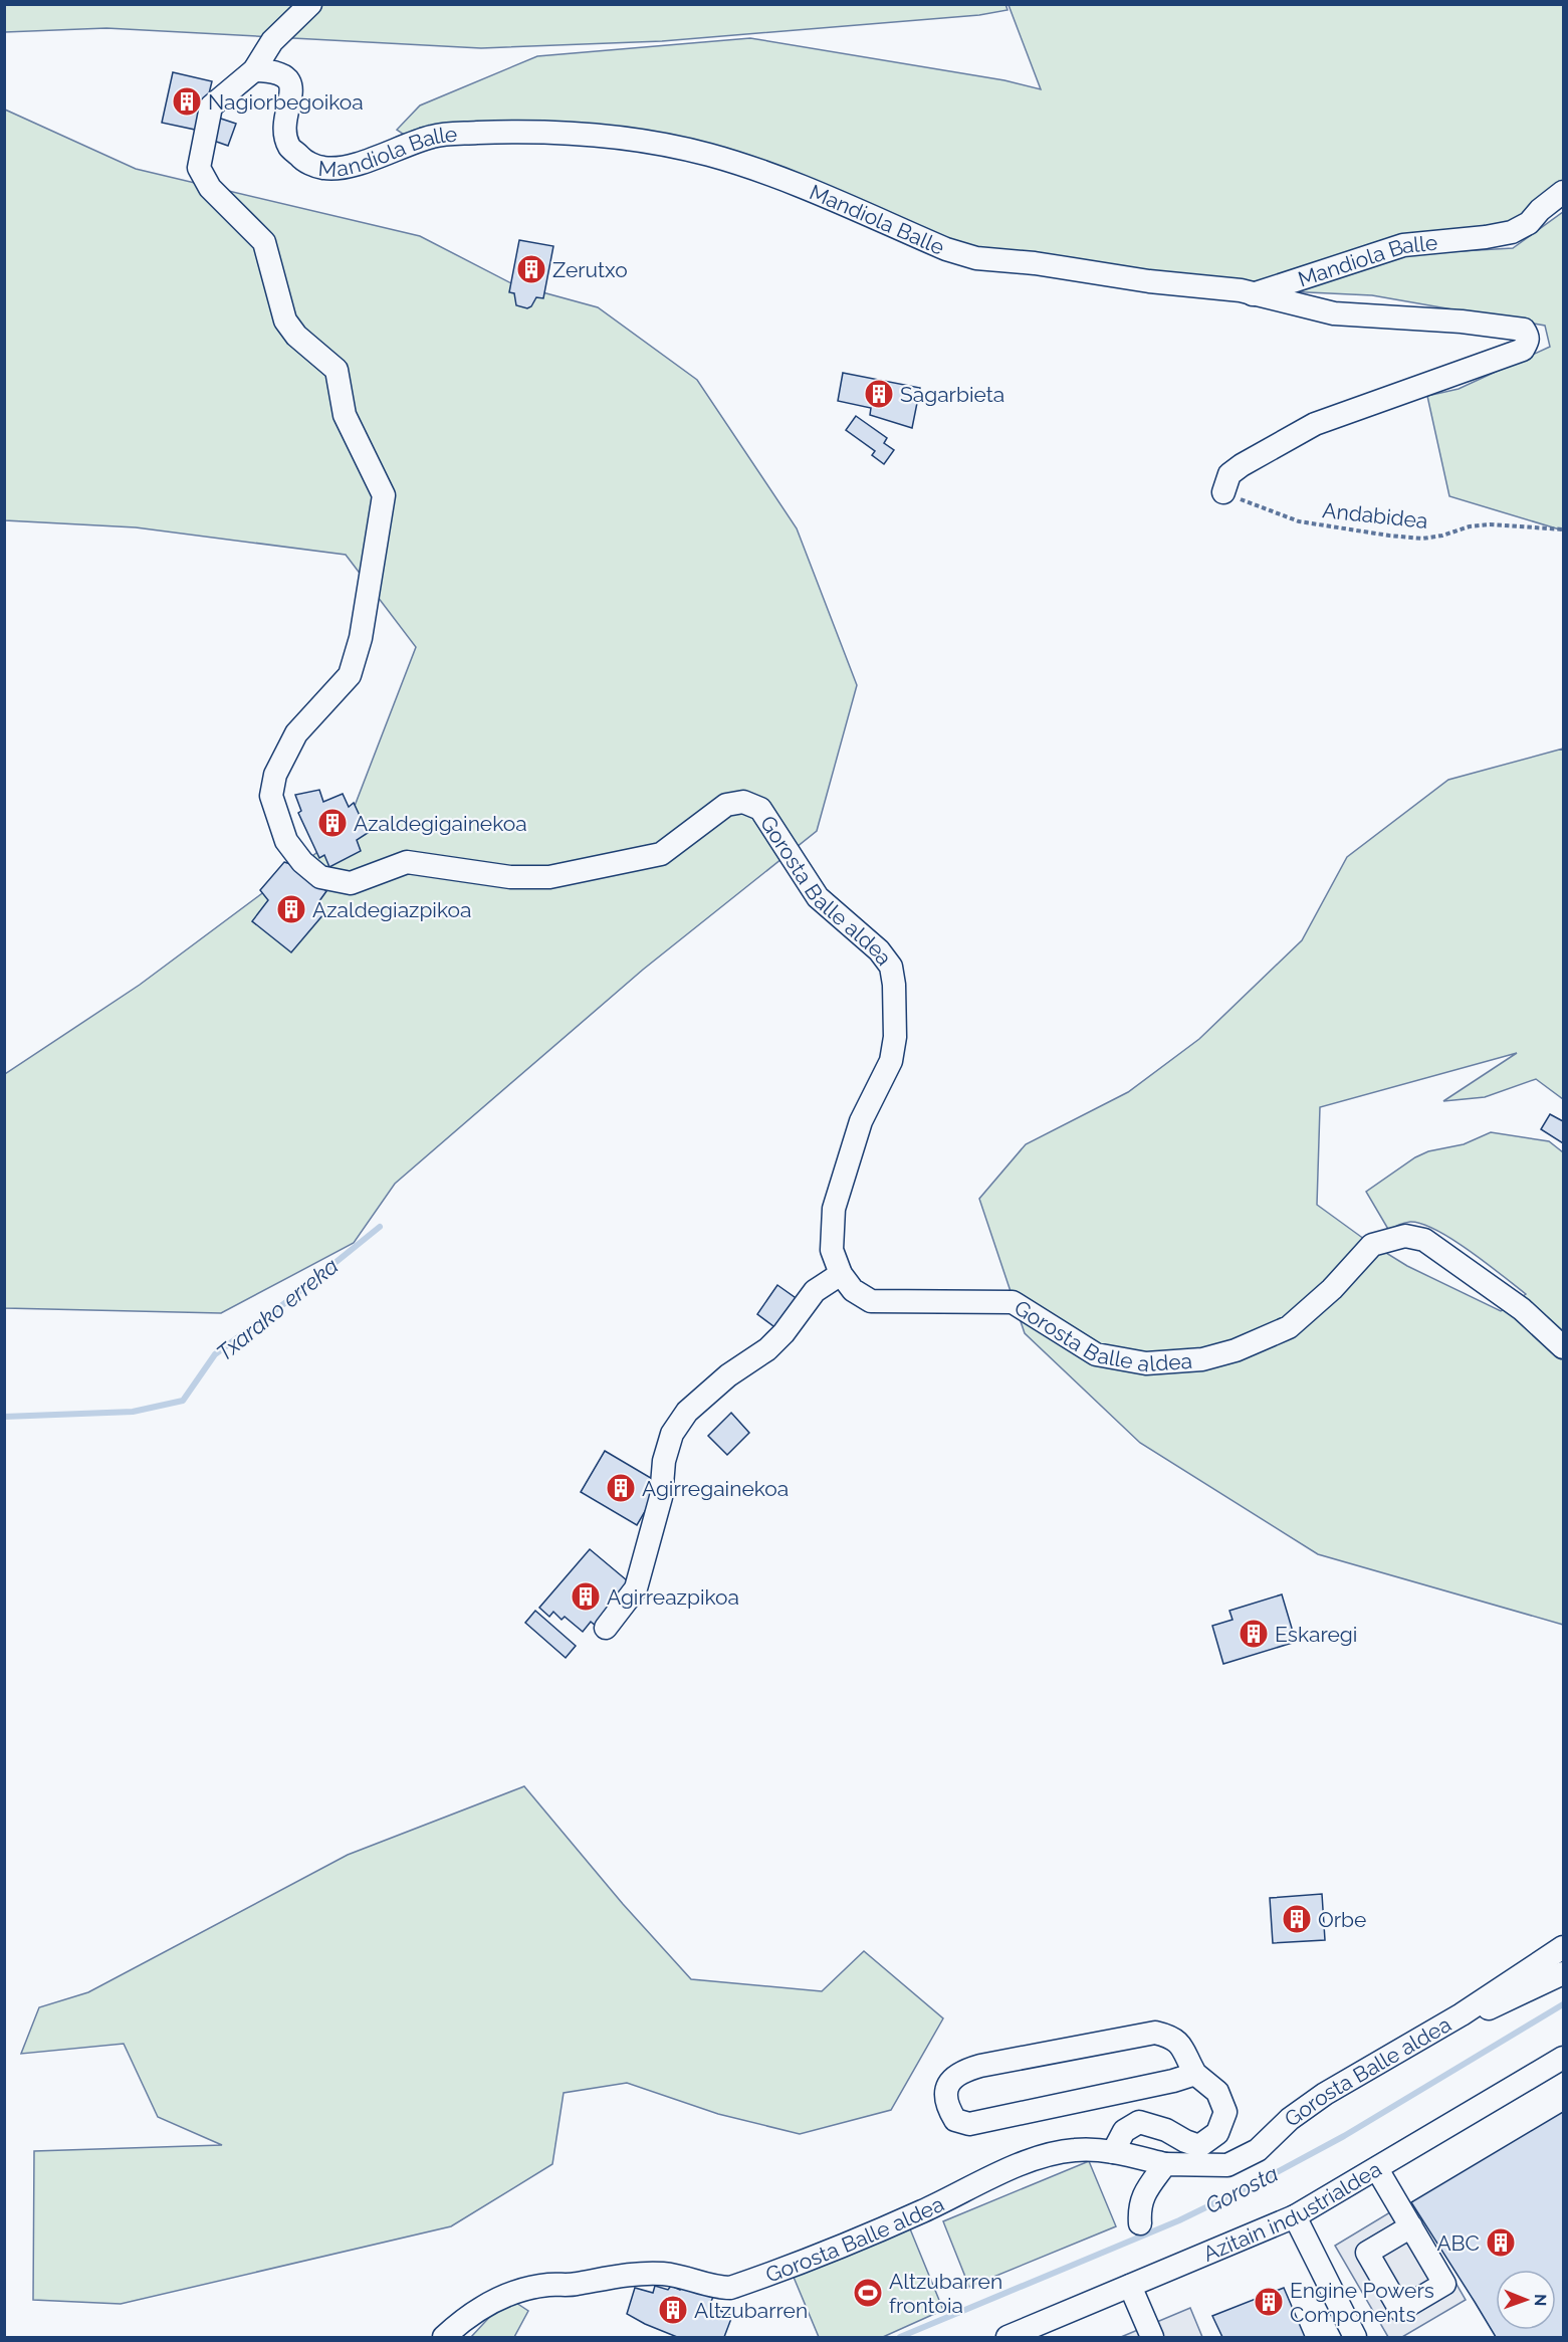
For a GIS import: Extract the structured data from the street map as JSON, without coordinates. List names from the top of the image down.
{
  "streets": {
    "street": ["Mandiola Balle", "Gorosta Balle aldea", "Azitain industrialdea"],
    "path": ["Andabidea"]
  },
  "crossings": [
    ["Mandiola Balle", "Gorosta Balle aldea"]
  ],
  "water": ["Txarako erreka", "Gorosta"],
  "places": {
    "building": [
      "Nagiorbegoikoa",
      "Zerutxo",
      "Sagarbieta",
      "Azaldegigainekoa",
      "Azaldegiazpikoa",
      "Agirregainekoa",
      "Agirreazpikoa",
      "Eskaregi",
      "Orbe",
      "ABC",
      "Engine Powers Components",
      "Altzubarren"
    ],
    "sports": ["Altzubarren frontoia"]
  },
  "north": "right"
}
